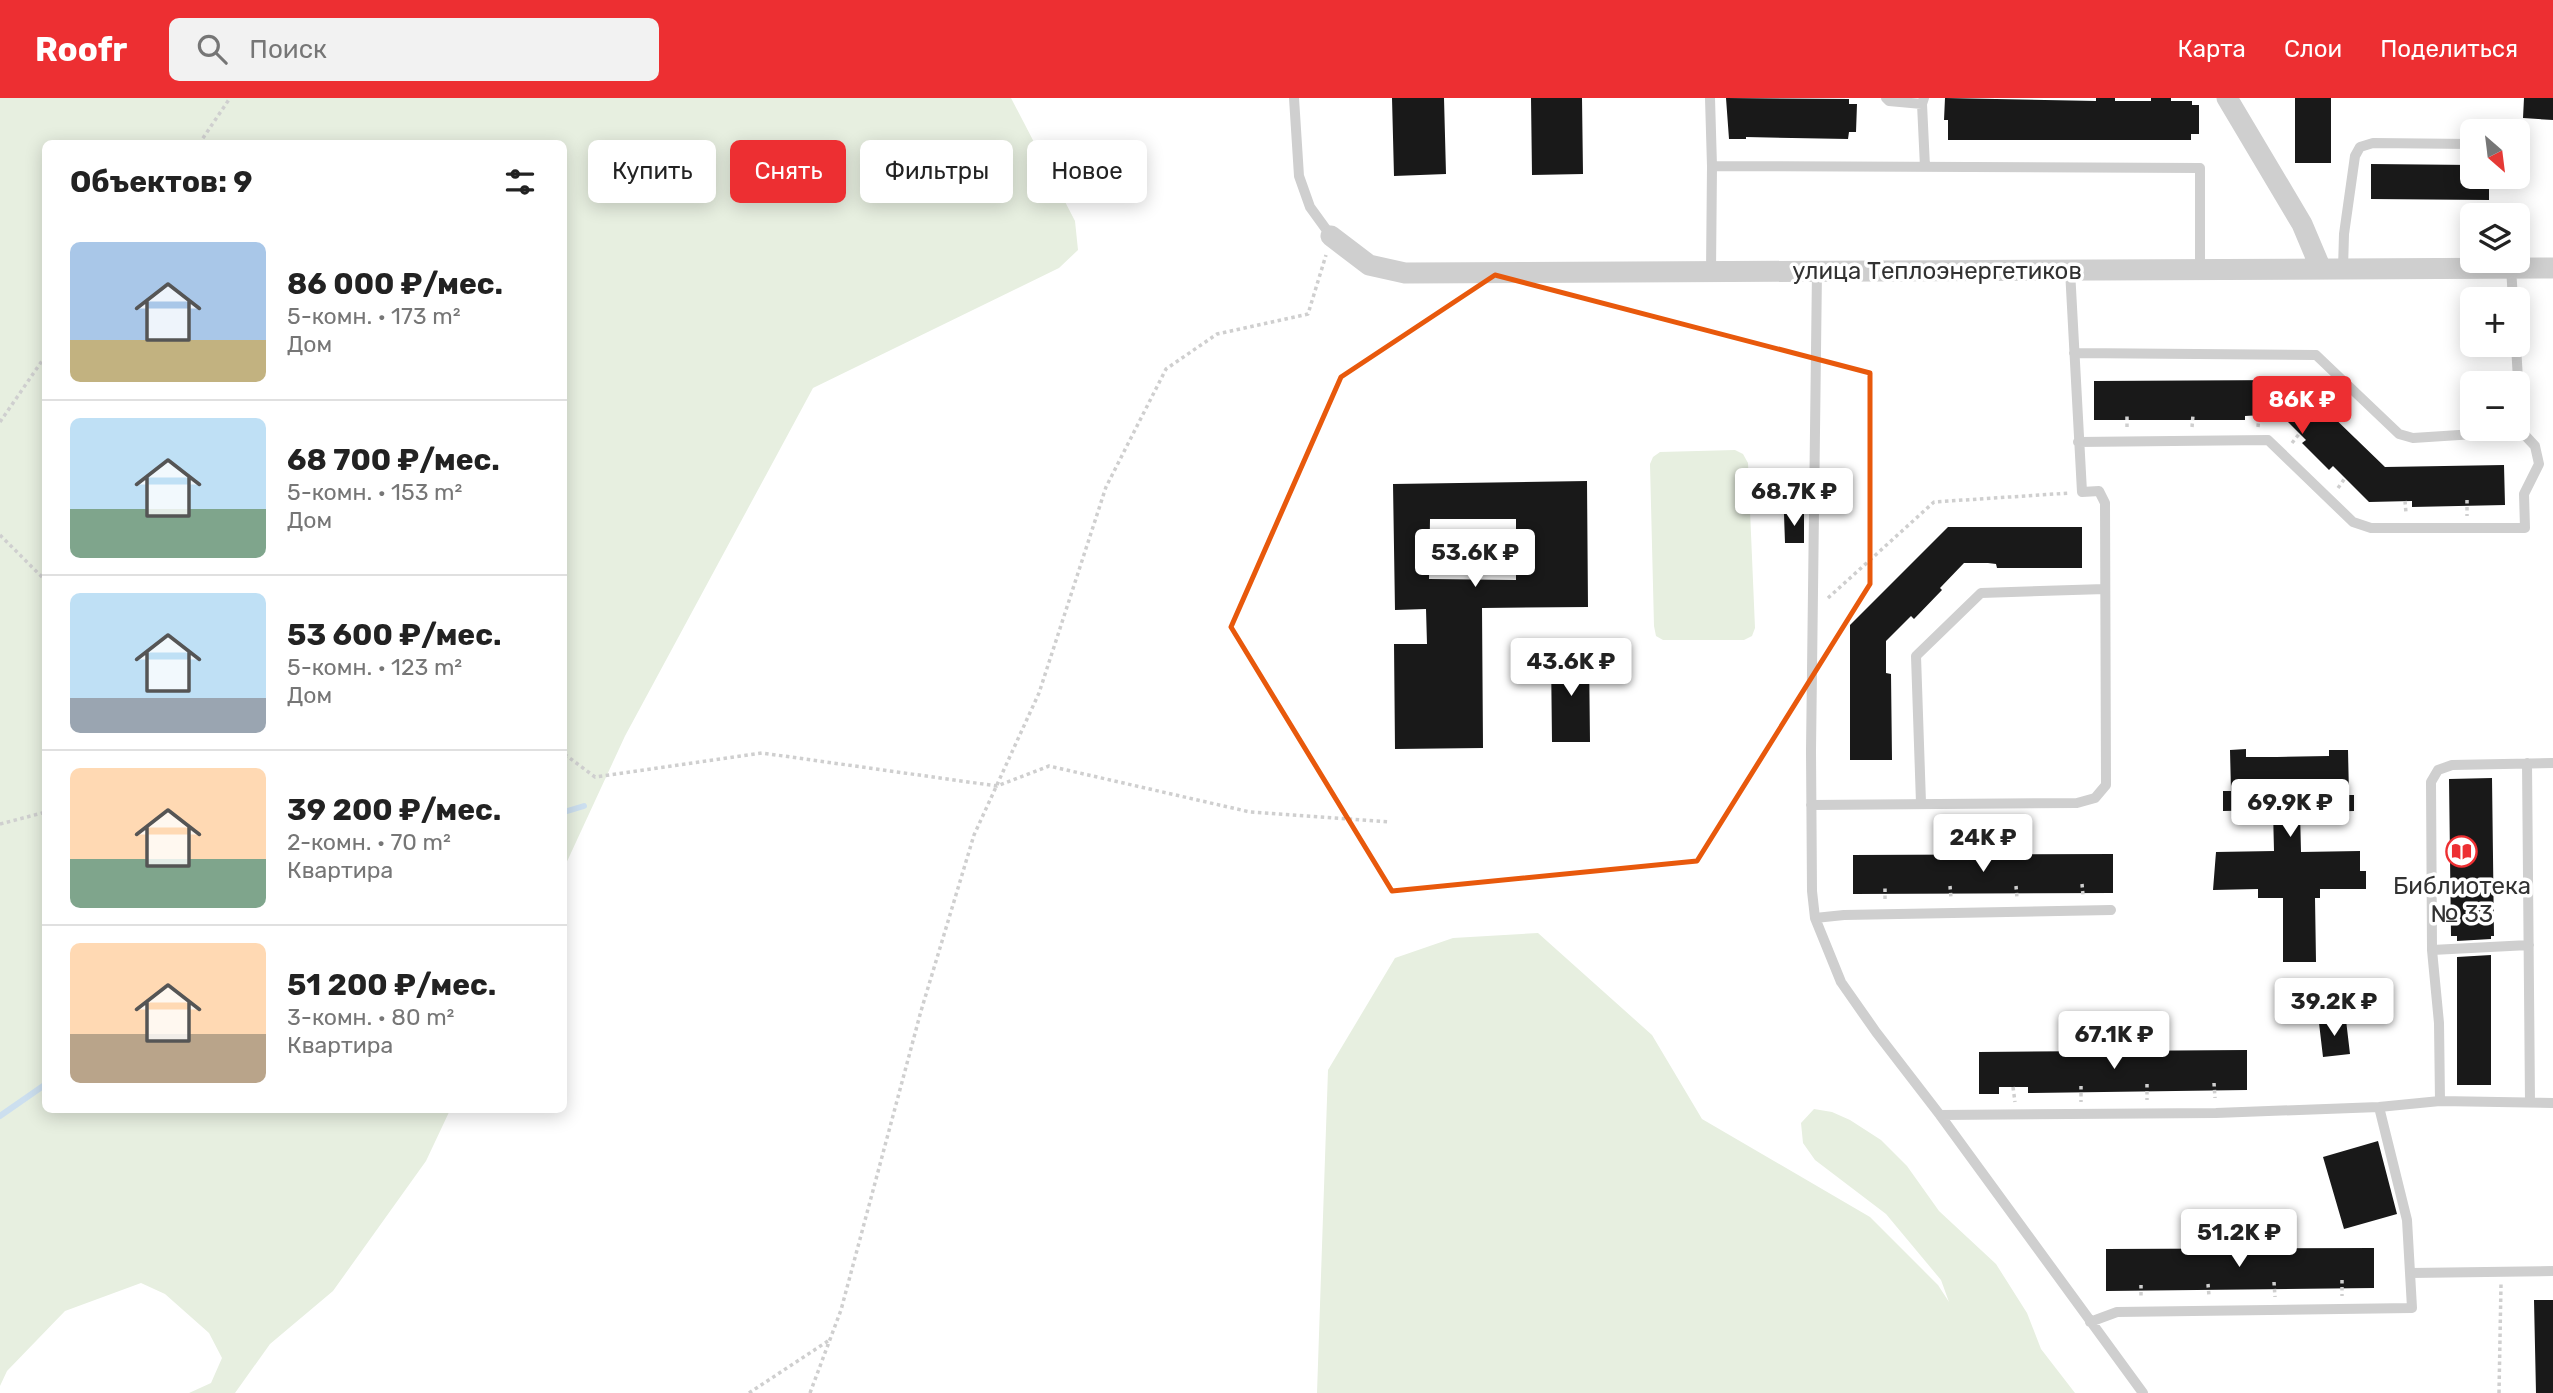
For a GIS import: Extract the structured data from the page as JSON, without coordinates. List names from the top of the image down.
{
  "streets": {
    "street": ["улица Теплоэнергетиков"]
  },
  "places": {
    "library": ["Библиотека № 33"]
  },
  "north": "bottom right",
  "page": {
    "header": "Roofr",
    "search": "Поиск",
    "nav": ["Карта", "Слои", "Поделиться"],
    "map_buttons": ["+", "−"],
    "chip": [
      "Купить",
      "Снять",
      "Фильтры",
      "Новое"
    ],
    "heading": "Объектов: 9",
    "list": [
      {
        "name": "86 000 ₽/мес.",
        "note": "5-комн. · 173 m² · Дом"
      },
      {
        "name": "68 700 ₽/мес.",
        "note": "5-комн. · 153 m² · Дом"
      },
      {
        "name": "53 600 ₽/мес.",
        "note": "5-комн. · 123 m² · Дом"
      },
      {
        "name": "39 200 ₽/мес.",
        "note": "2-комн. · 70 m² · Квартира"
      },
      {
        "name": "51 200 ₽/мес.",
        "note": "3-комн. · 80 m² · Квартира"
      }
    ],
    "price": [
      "86K ₽",
      "68.7K ₽",
      "53.6K ₽",
      "43.6K ₽",
      "69.9K ₽",
      "24K ₽",
      "39.2K ₽",
      "67.1K ₽",
      "51.2K ₽"
    ]
  }
}
